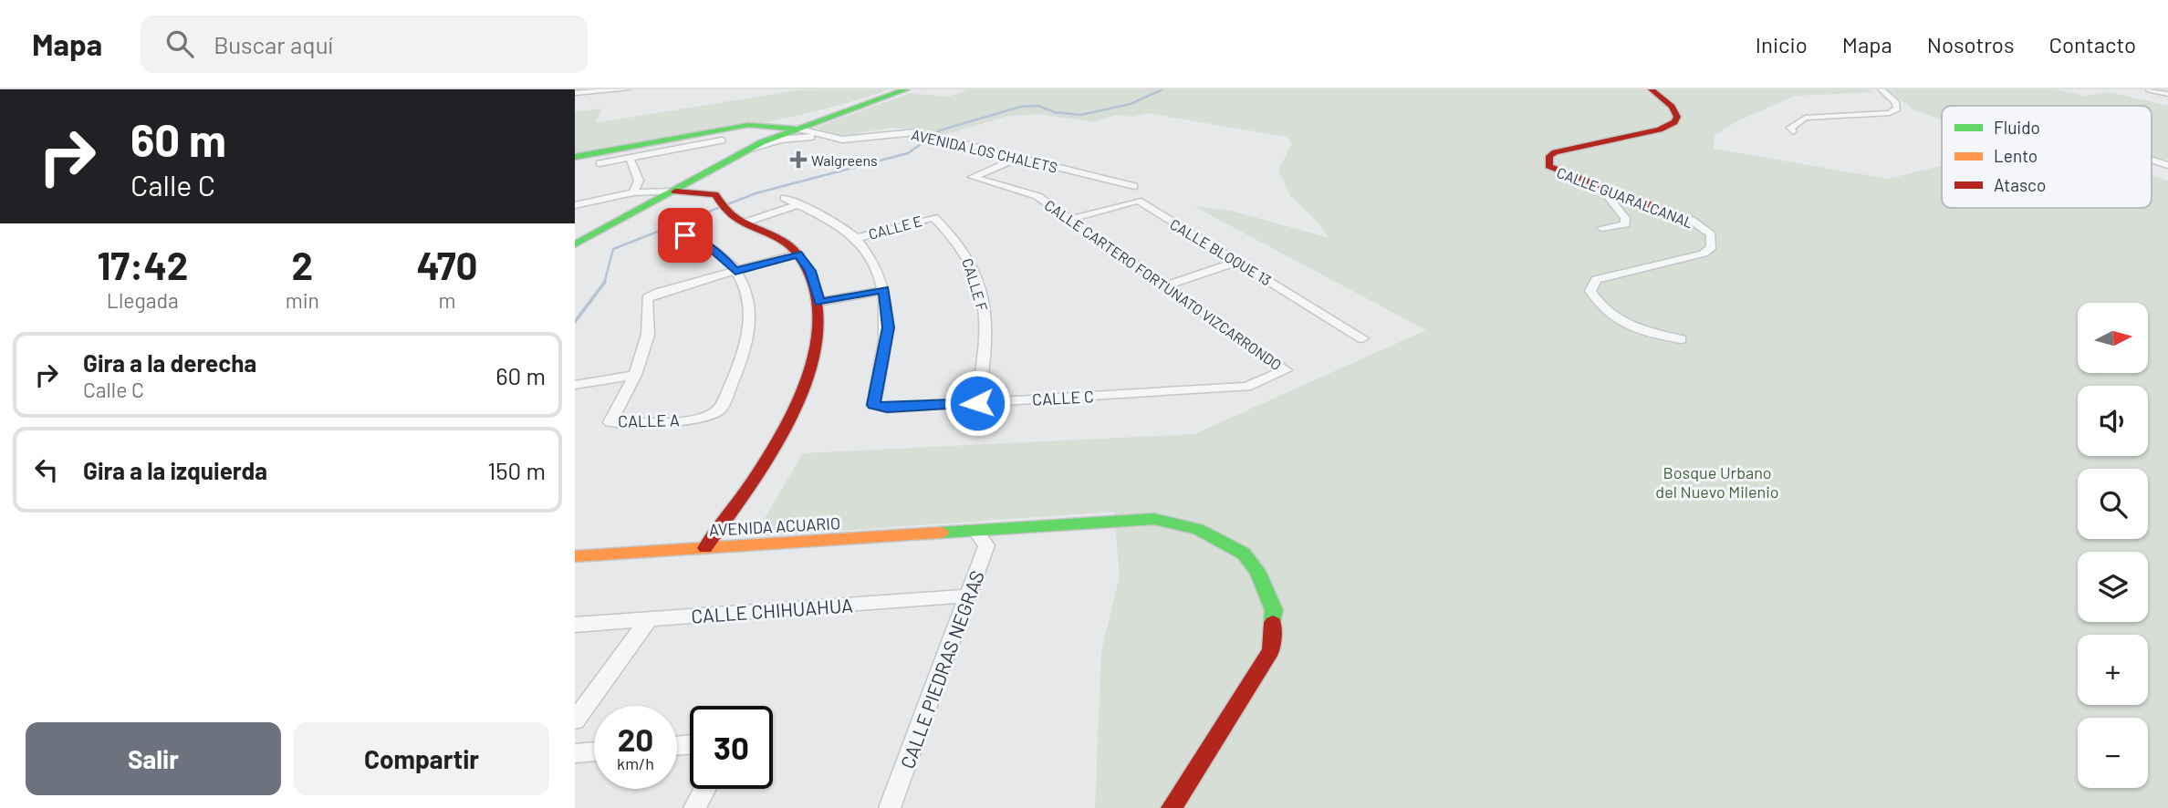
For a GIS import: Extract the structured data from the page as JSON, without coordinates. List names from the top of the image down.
{
  "streets": {
    "street": [
      "AVENIDA LOS CHALETS",
      "CALLE GUARALCANAL",
      "CALLE E",
      "CALLE BLOQUE 13",
      "CALLE F",
      "CALLE CARTERO FORTUNATO VIZCARRONDO",
      "CALLE C",
      "CALLE A",
      "AVENIDA ACUARIO",
      "CALLE CHIHUAHUA",
      "CALLE PIEDRAS NEGRAS"
    ]
  },
  "crossings": [
    ["AVENIDA LOS CHALETS", "CALLE CARTERO FORTUNATO VIZCARRONDO"],
    ["CALLE E", "CALLE F"],
    ["CALLE E", "CALLE C"],
    ["CALLE BLOQUE 13", "CALLE CARTERO FORTUNATO VIZCARRONDO"],
    ["CALLE F", "CALLE C"],
    ["CALLE CARTERO FORTUNATO VIZCARRONDO", "CALLE C"],
    ["AVENIDA ACUARIO", "CALLE PIEDRAS NEGRAS"],
    ["CALLE CHIHUAHUA", "CALLE PIEDRAS NEGRAS"]
  ],
  "parks": ["Bosque Urbano del Nuevo Milenio"],
  "places": {
    "health": ["Walgreens"]
  },
  "legend": ["Fluido", "Lento", "Atasco"],
  "north": "right",
  "page": {
    "header": "Mapa",
    "search": "Buscar aquí",
    "nav": [
      "Inicio",
      "Mapa",
      "Nosotros",
      "Contacto"
    ],
    "turn": ["60 m", "Calle C"],
    "eta": [
      "17:42",
      "Llegada",
      "2",
      "min",
      "470",
      "m"
    ],
    "map_buttons": ["+", "−"],
    "list": [
      {
        "name": "Gira a la derecha",
        "note": "Calle C",
        "value": "60 m"
      },
      {
        "name": "Gira a la izquierda",
        "value": "150 m"
      }
    ],
    "speed": "20 km/h",
    "limit": "30",
    "buttons": ["Salir", "Compartir"]
  }
}
